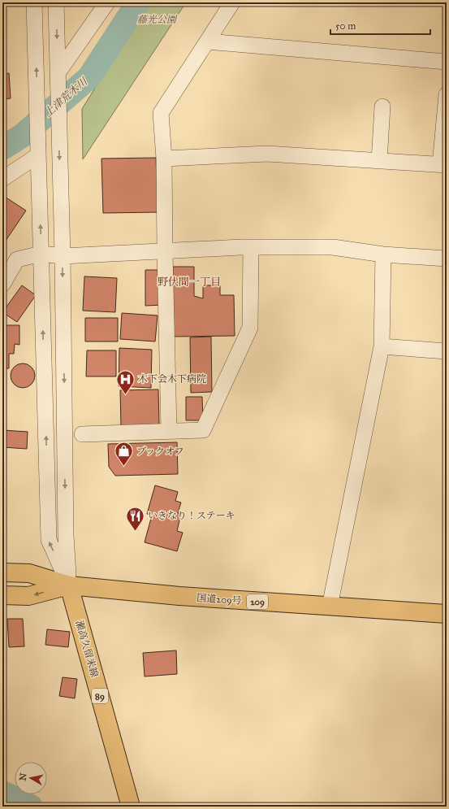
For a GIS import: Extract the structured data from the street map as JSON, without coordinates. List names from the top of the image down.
{
  "streets": {
    "main road": [
      "国道209号",
      "209",
      "瀬高久留米線",
      "89"
    ]
  },
  "crossings": [
    ["国道209号", "209"],
    ["国道209号", "瀬高久留米線"],
    ["209", "瀬高久留米線"]
  ],
  "districts": ["野伏間一丁目"],
  "water": ["上津荒木川"],
  "parks": ["藤光公園"],
  "places": {
    "hospital": ["木下会木下病院"],
    "shop": ["ブックオフ"],
    "restaurant": ["いきなり！ステーキ"]
  },
  "scale_bar": "50 m",
  "north": "left"
}
